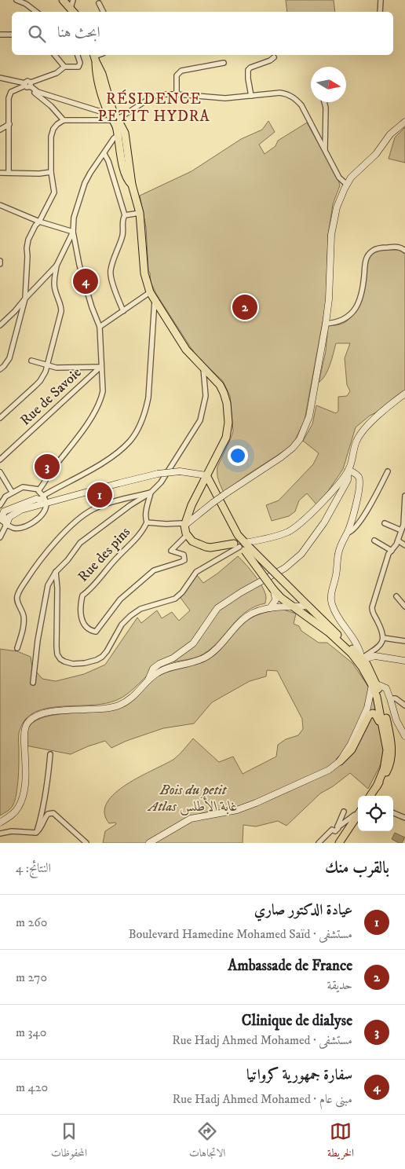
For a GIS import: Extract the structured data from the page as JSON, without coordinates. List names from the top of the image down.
{
  "streets": {
    "street": ["Rue de Savoie", "Rue des pins"]
  },
  "districts": ["RÉSIDENCE PETIT HYDRA"],
  "parks": ["Bois du petit Atlas غابة الأطلس"],
  "north": "right",
  "page": {
    "search": "ابحث هنا",
    "pins": [
      "4",
      "2",
      "3",
      "1"
    ],
    "heading": ["بالقرب منك", "النتائج: 4"],
    "list": [
      {
        "mark": "1",
        "name": "عيادة الدكتور صاري",
        "note": "مستشفى · Boulevard Hamedine Mohamed Saïd",
        "value": "260 m"
      },
      {
        "mark": "2",
        "name": "Ambassade de France",
        "note": "حديقة",
        "value": "270 m"
      },
      {
        "mark": "3",
        "name": "Clinique de dialyse",
        "note": "مستشفى · Rue Hadj Ahmed Mohamed",
        "value": "340 m"
      },
      {
        "mark": "4",
        "name": "سفارة جمهورية كرواتيا",
        "note": "مبنى عام · Rue Hadj Ahmed Mohamed",
        "value": "420 m"
      }
    ],
    "nav": ["الخريطة", "الاتجاهات", "المحفوظات"]
  }
}
